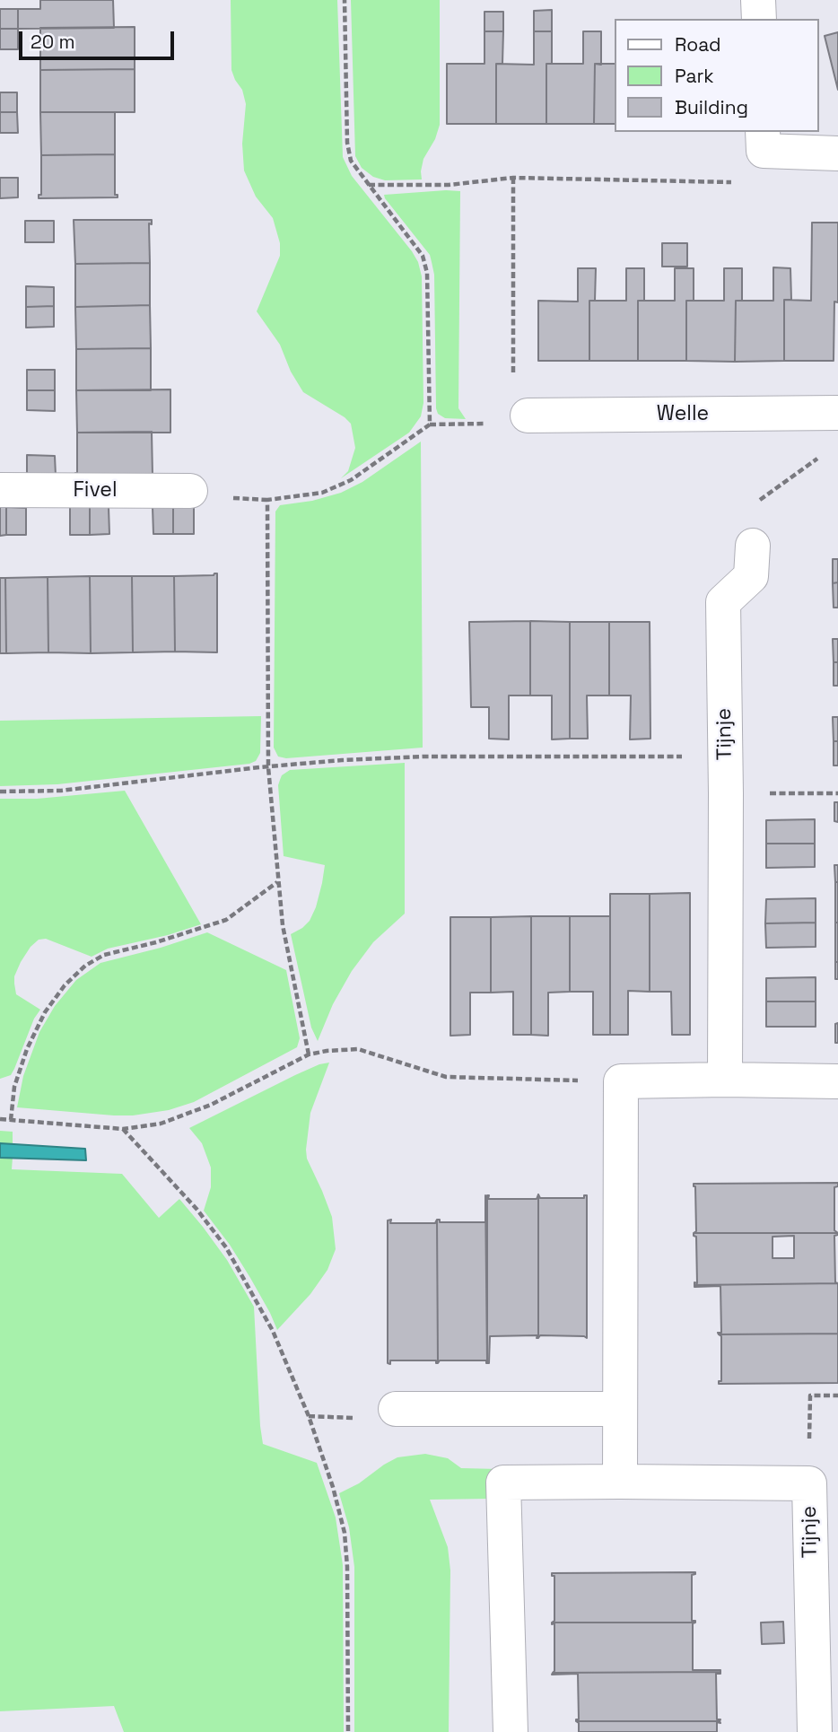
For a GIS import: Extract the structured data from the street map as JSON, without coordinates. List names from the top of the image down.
{
  "streets": {
    "street": ["Welle", "Fivel", "Tijnje"]
  },
  "legend": ["Road", "Park", "Building"],
  "scale_bar": "20 m"
}
